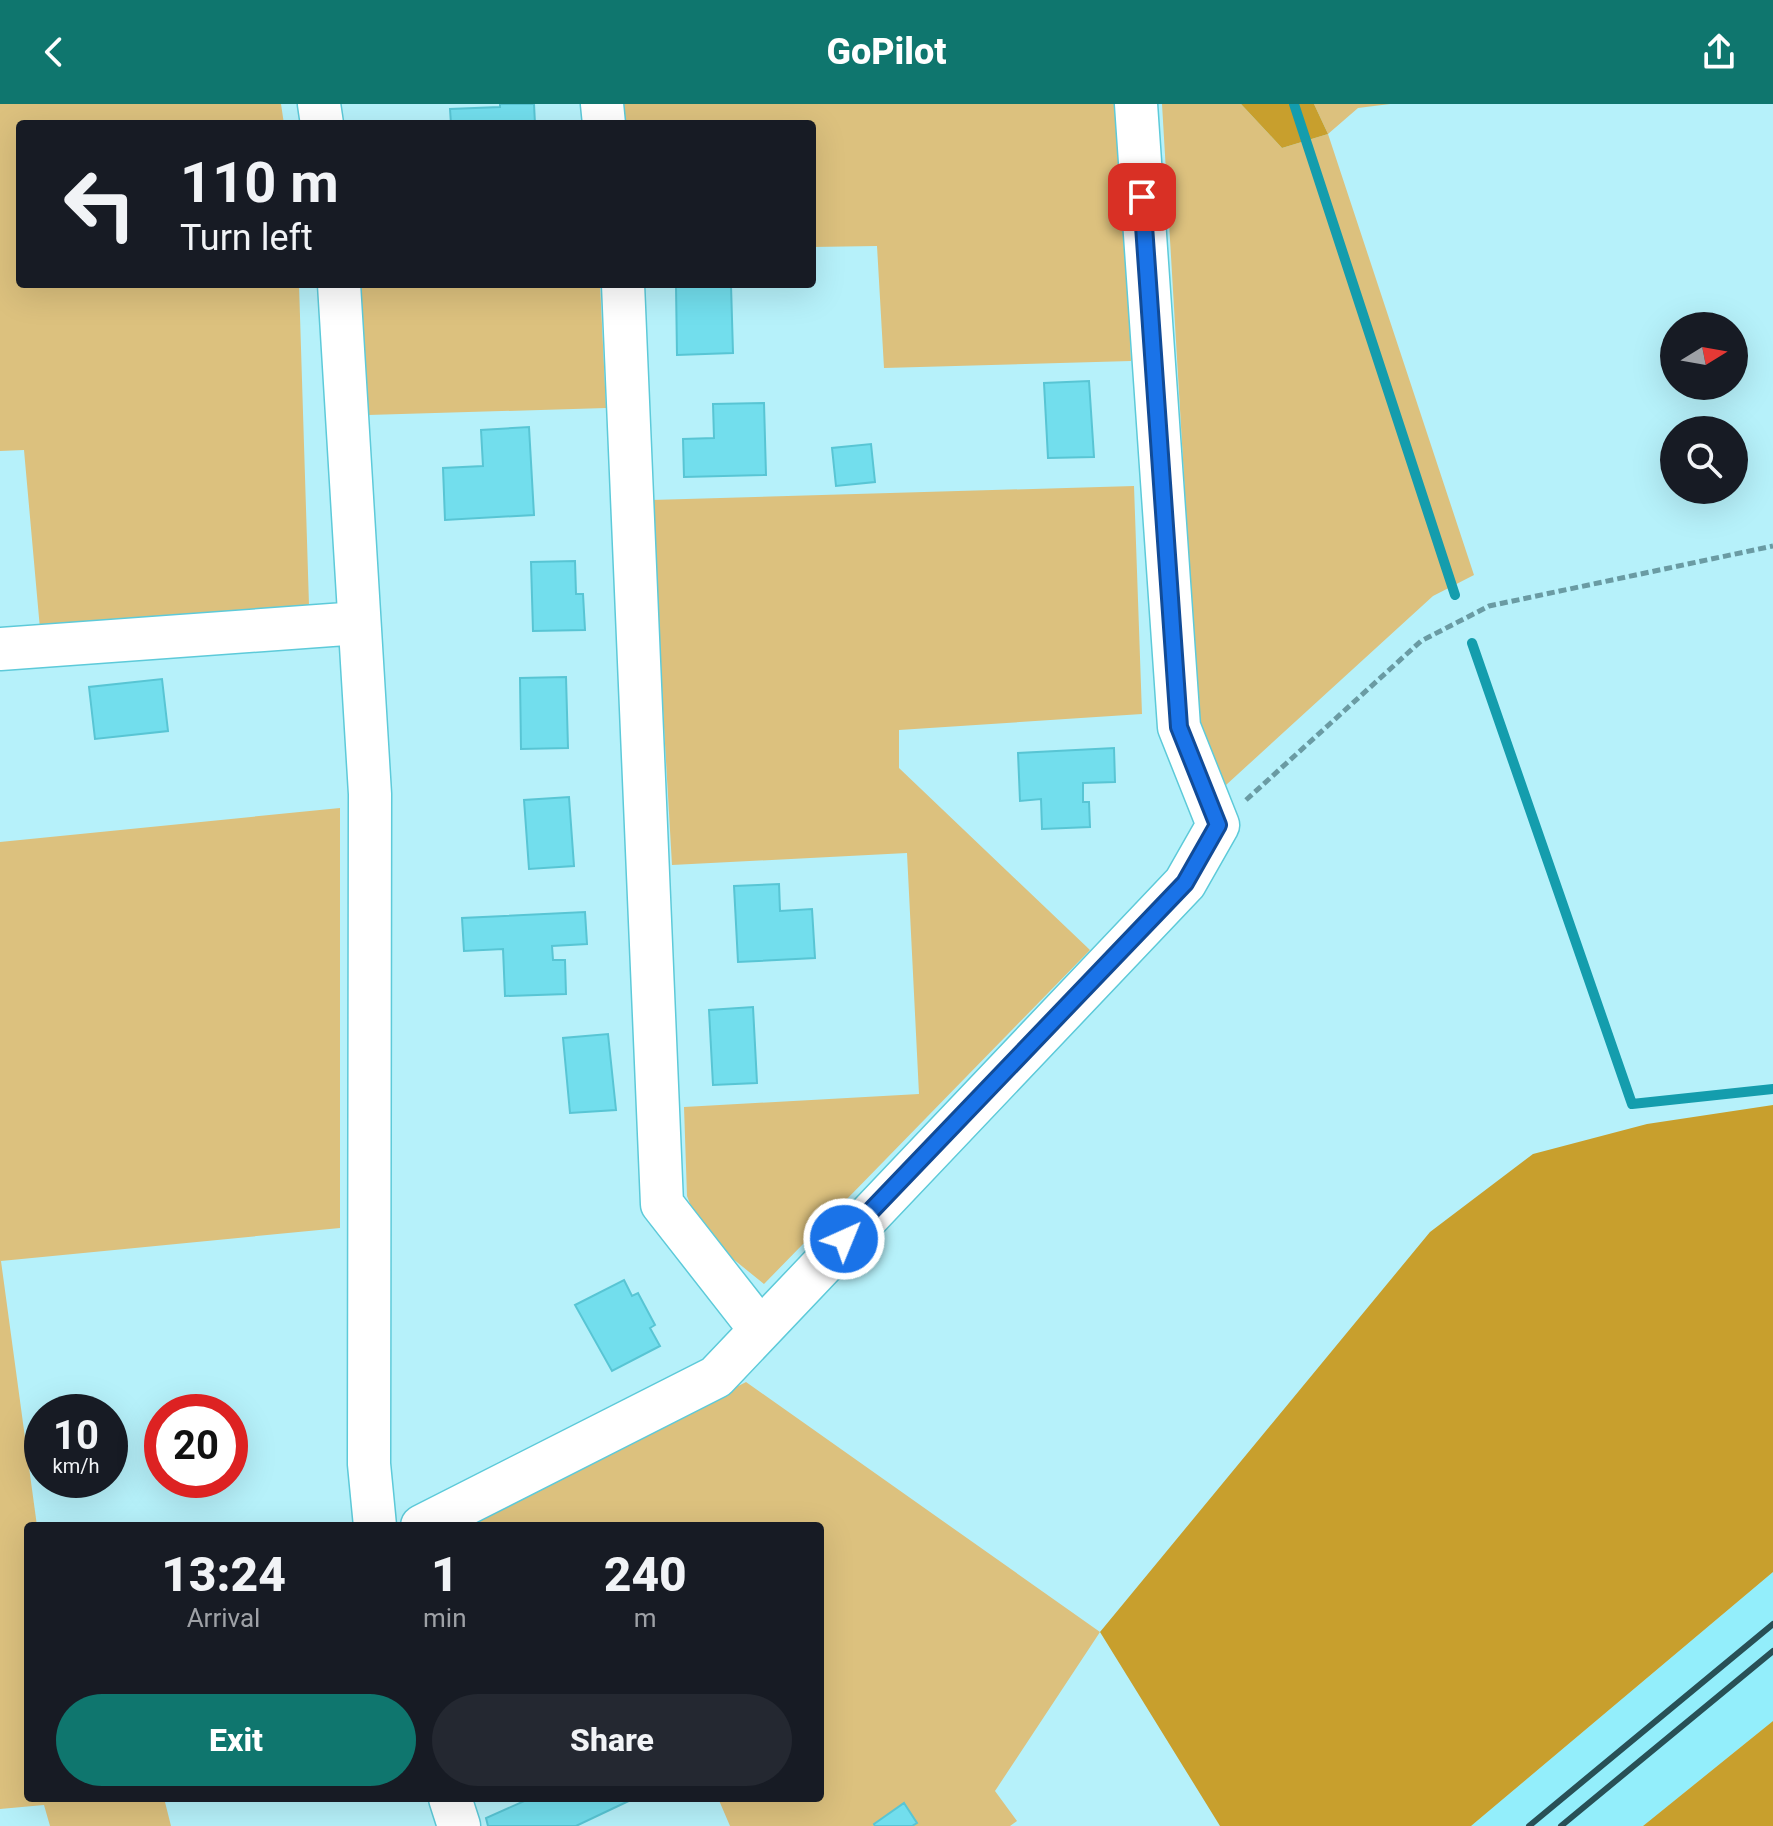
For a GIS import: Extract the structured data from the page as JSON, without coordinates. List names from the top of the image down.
{
  "north": "right",
  "page": {
    "header": "GoPilot",
    "turn": ["110 m", "Turn left"],
    "speed": "10 km/h",
    "limit": "20",
    "eta": [
      "13:24",
      "Arrival",
      "1",
      "min",
      "240",
      "m"
    ],
    "buttons": ["Exit", "Share"]
  }
}
